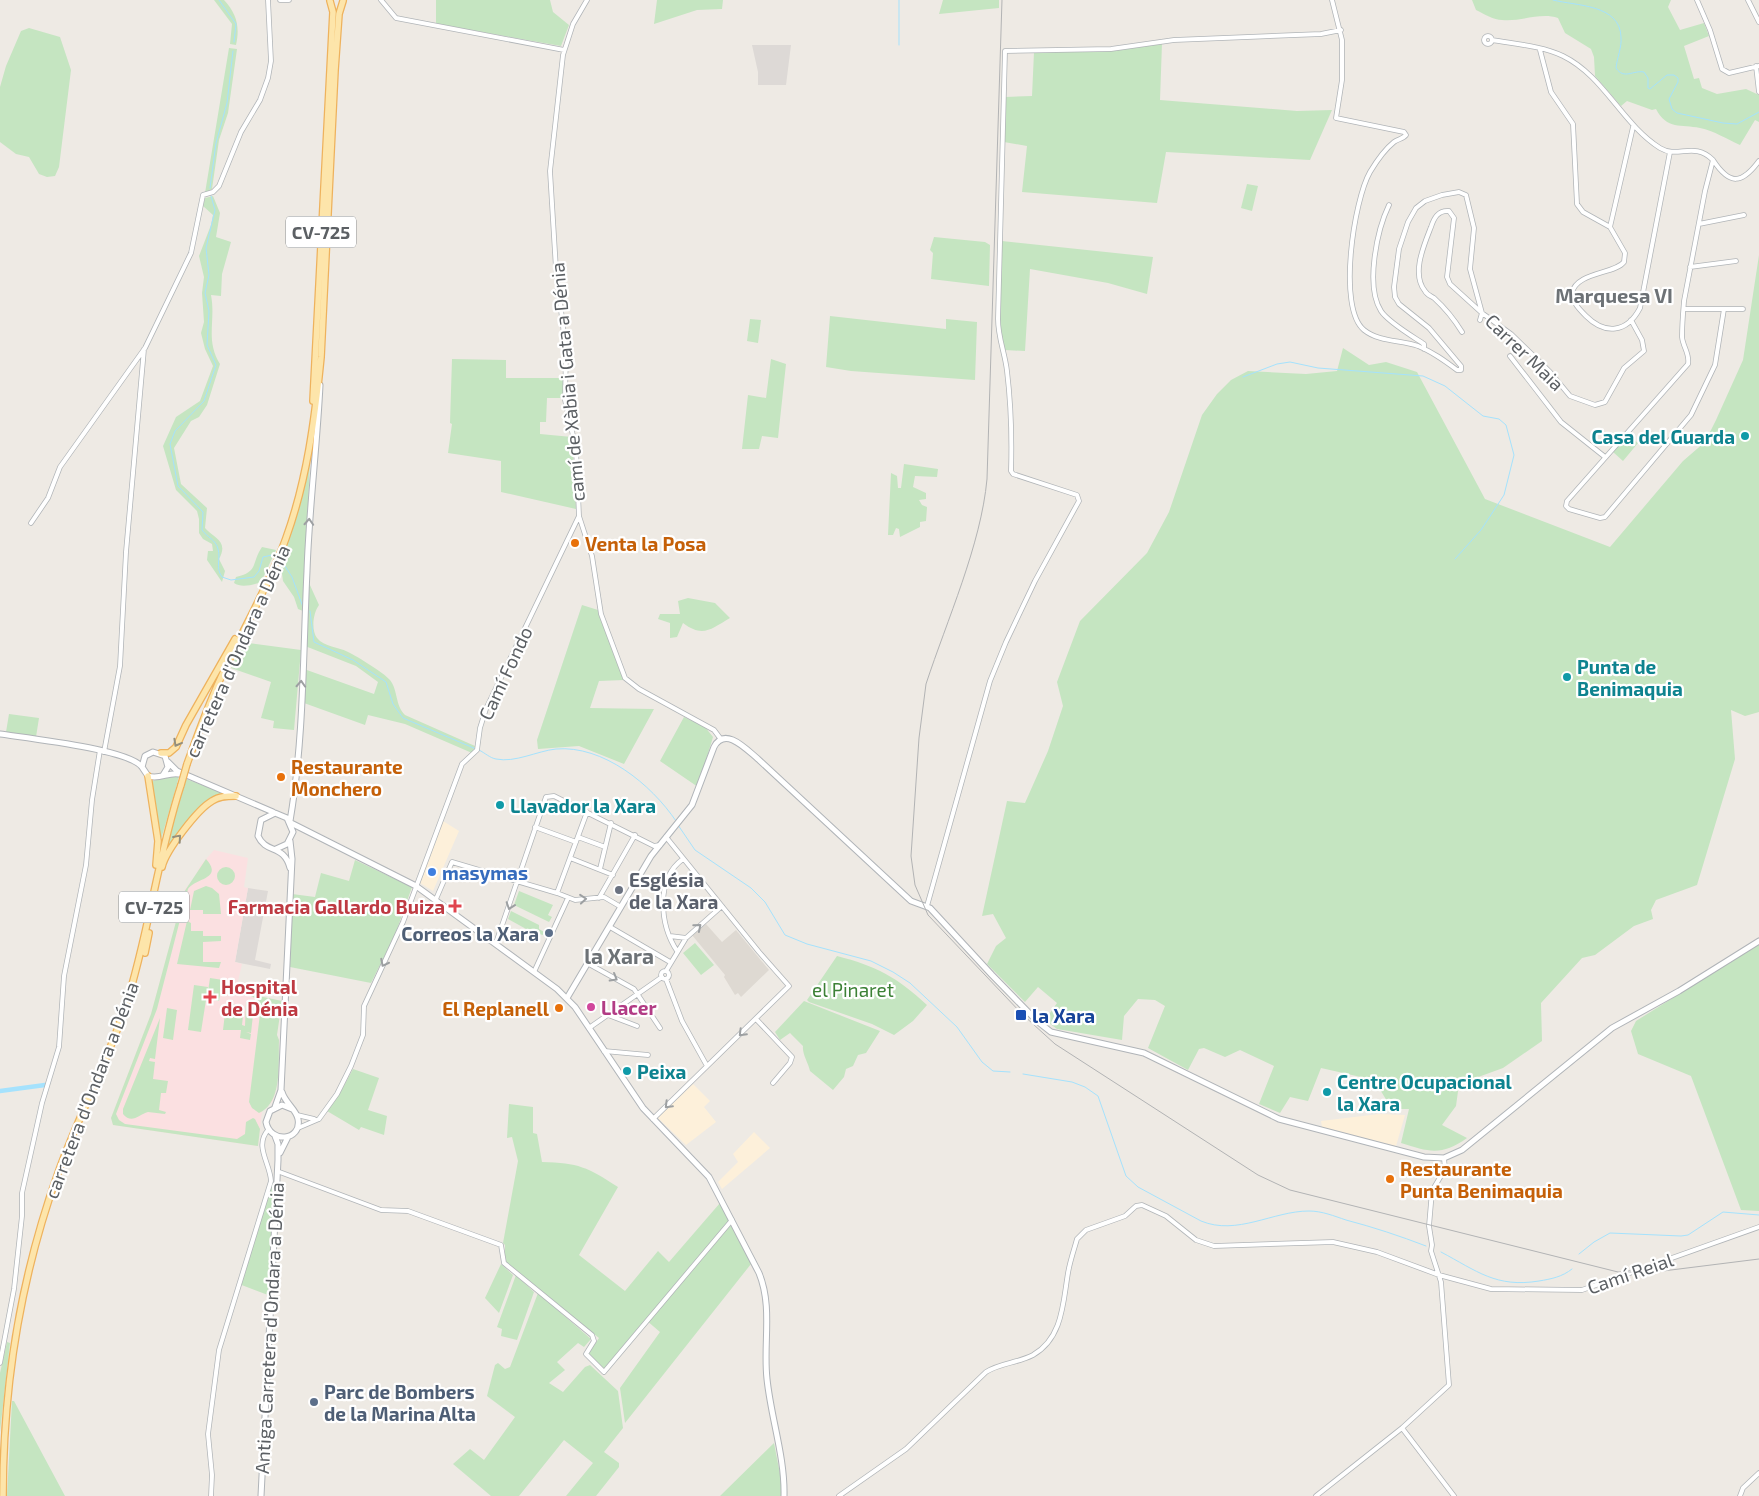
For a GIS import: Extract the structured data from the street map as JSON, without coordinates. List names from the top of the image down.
{
  "streets": {
    "main road": ["CV-725", "carretera d'Ondara a Dénia", "Antiga Carretera d'Ondara a Dénia"],
    "street": [
      "Carrer Maia",
      "camí de Xàbia i Gata a Dénia",
      "Camí Fondo",
      "Camí Reial"
    ]
  },
  "crossings": [
    ["CV-725", "carretera d'Ondara a Dénia"],
    ["camí de Xàbia i Gata a Dénia", "Camí Fondo"]
  ],
  "one_way": ["Camí Fondo"],
  "districts": ["Marquesa VI", "la Xara"],
  "parks": ["el Pinaret"],
  "places": {
    "other": [
      "Casa del Guarda",
      "Venta la Posa",
      "Punta de Benimaquia",
      "Restaurante Monchero",
      "Llavador la Xara",
      "masymas",
      "Església de la Xara",
      "Correos la Xara",
      "Llacer",
      "El Replanell",
      "Peixa",
      "Centre Ocupacional la Xara",
      "Restaurante Punta Benimaquia",
      "Parc de Bombers de la Marina Alta"
    ],
    "health": ["Farmacia Gallardo Buiza", "Hospital de Dénia"],
    "transit": ["la Xara"]
  }
}
